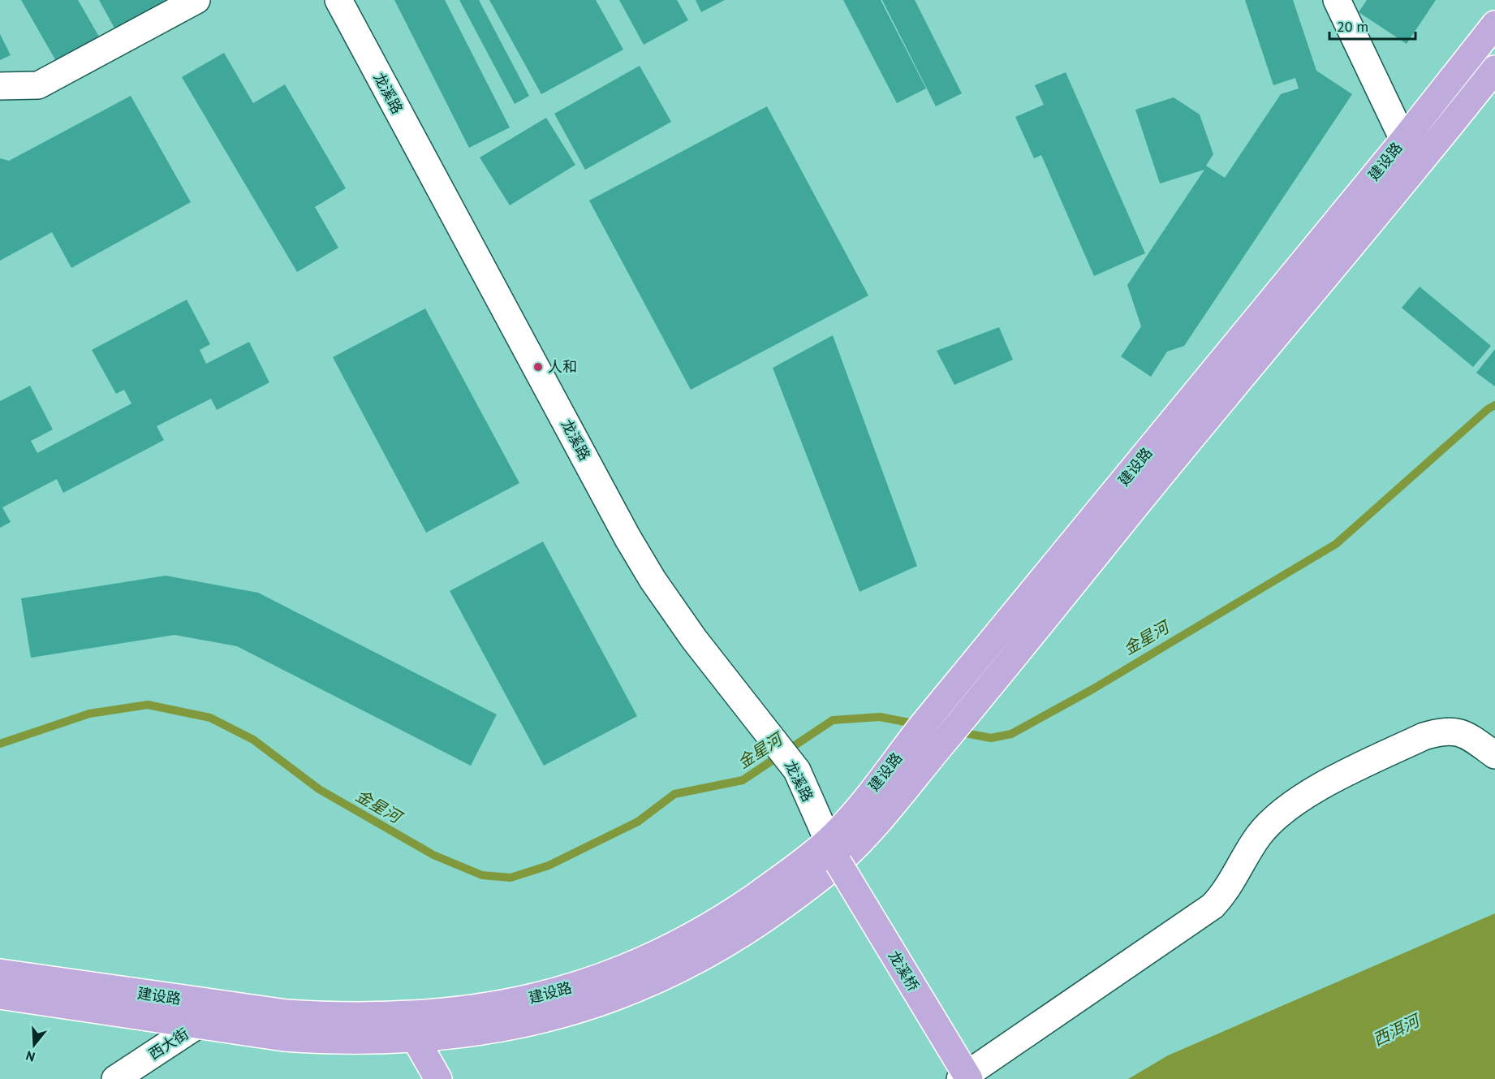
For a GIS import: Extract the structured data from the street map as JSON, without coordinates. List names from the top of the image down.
{
  "streets": {
    "main road": ["建设路", "龙溪桥"],
    "street": ["龙溪路", "西大街"]
  },
  "crossings": [
    ["龙溪路", "建设路"],
    ["龙溪路", "龙溪桥"],
    ["建设路", "龙溪桥"],
    ["建设路", "西大街"]
  ],
  "water": ["金星河", "西洱河"],
  "places": ["人和"],
  "scale_bar": "20 m",
  "north": "bottom"
}
